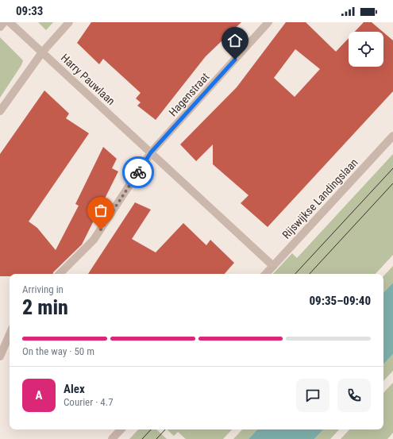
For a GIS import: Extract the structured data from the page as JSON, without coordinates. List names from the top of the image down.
{
  "streets": {
    "street": ["Harry Pauwlaan", "Hagenstraat", "Rijswijkse Landingslaan"]
  },
  "crossings": [
    ["Harry Pauwlaan", "Hagenstraat"],
    ["Harry Pauwlaan", "Rijswijkse Landingslaan"]
  ],
  "page": {
    "status": "09:33",
    "heading": ["2 min", "Arriving in", "09:35–09:40"],
    "panel": ["Alex", "Courier · 4.7"],
    "bar": "On the way · 50 m",
    "round": "A"
  }
}
